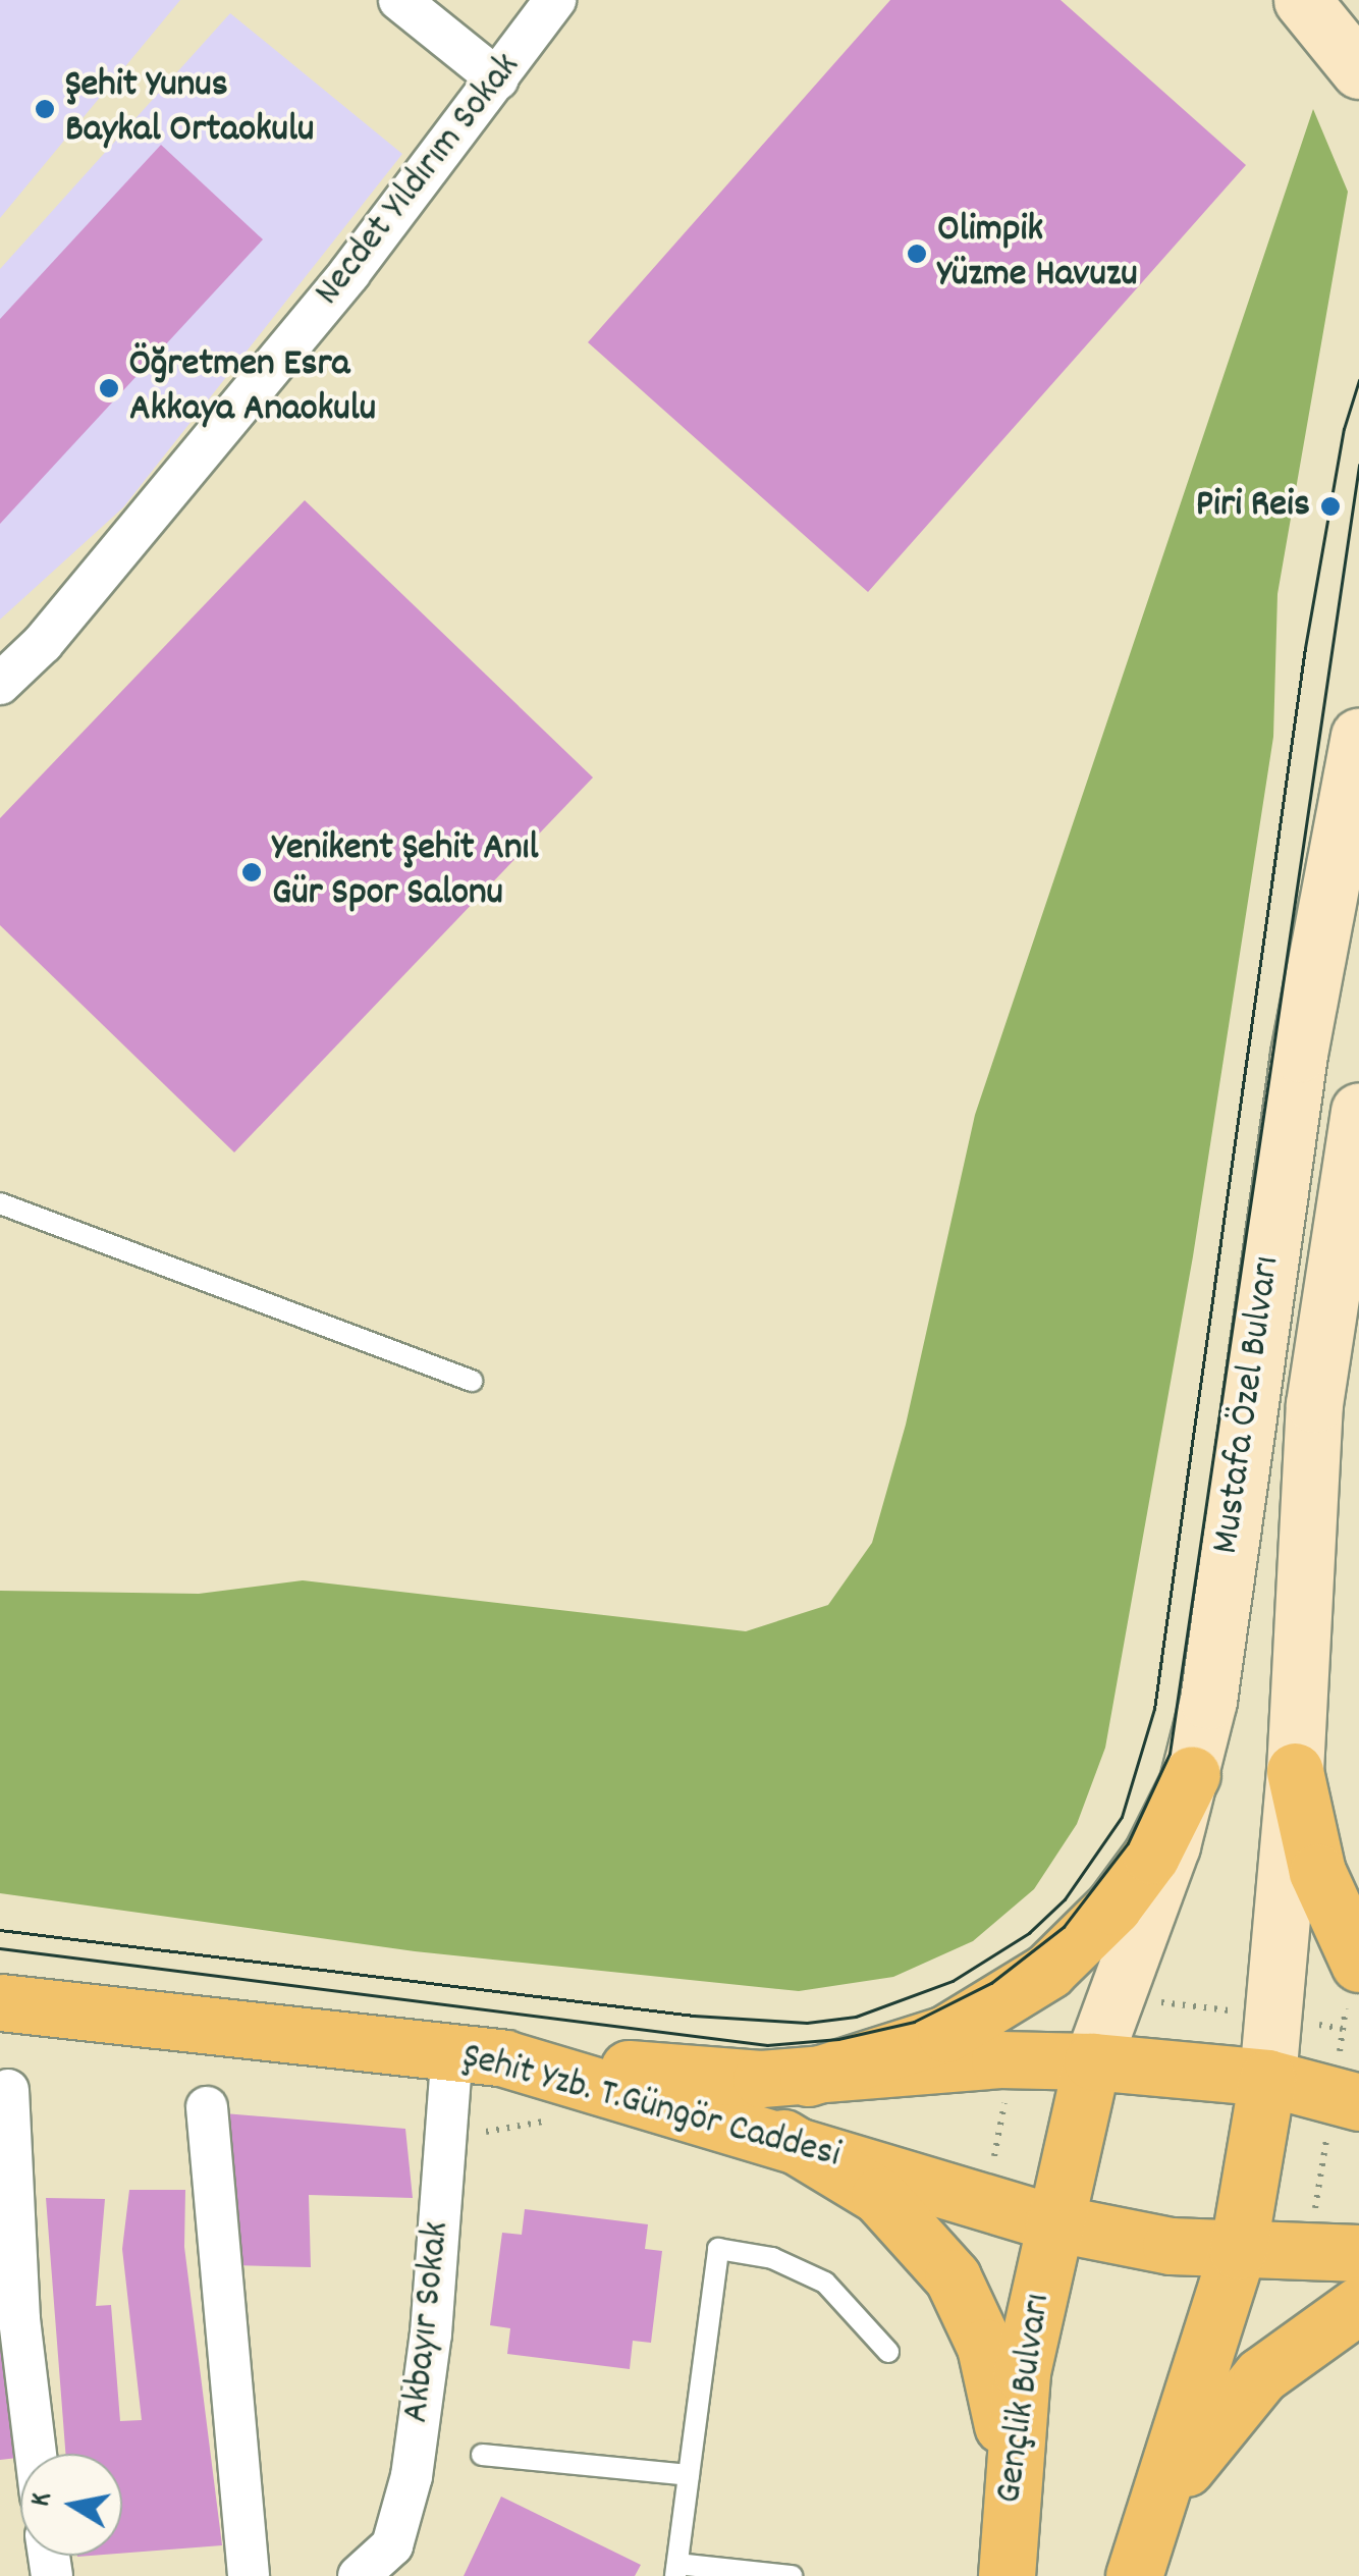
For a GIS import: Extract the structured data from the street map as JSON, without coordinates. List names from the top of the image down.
{
  "streets": {
    "main road": ["Mustafa Özel Bulvarı", "Şehit Yzb. T.Güngör Caddesi", "Gençlik Bulvarı"],
    "street": ["Necdet Yıldırım Sokak", "Akbayır Sokak"]
  },
  "crossings": [
    ["Mustafa Özel Bulvarı", "Gençlik Bulvarı"],
    ["Şehit Yzb. T.Güngör Caddesi", "Akbayır Sokak"],
    ["Şehit Yzb. T.Güngör Caddesi", "Gençlik Bulvarı"]
  ],
  "places": [
    "Şehit Yunus Baykal Ortaokulu",
    "Olimpik Yüzme Havuzu",
    "Öğretmen Esra Akkaya Anaokulu",
    "Piri Reis",
    "Yenikent Şehit Anıl Gür Spor Salonu"
  ],
  "north": "left"
}
